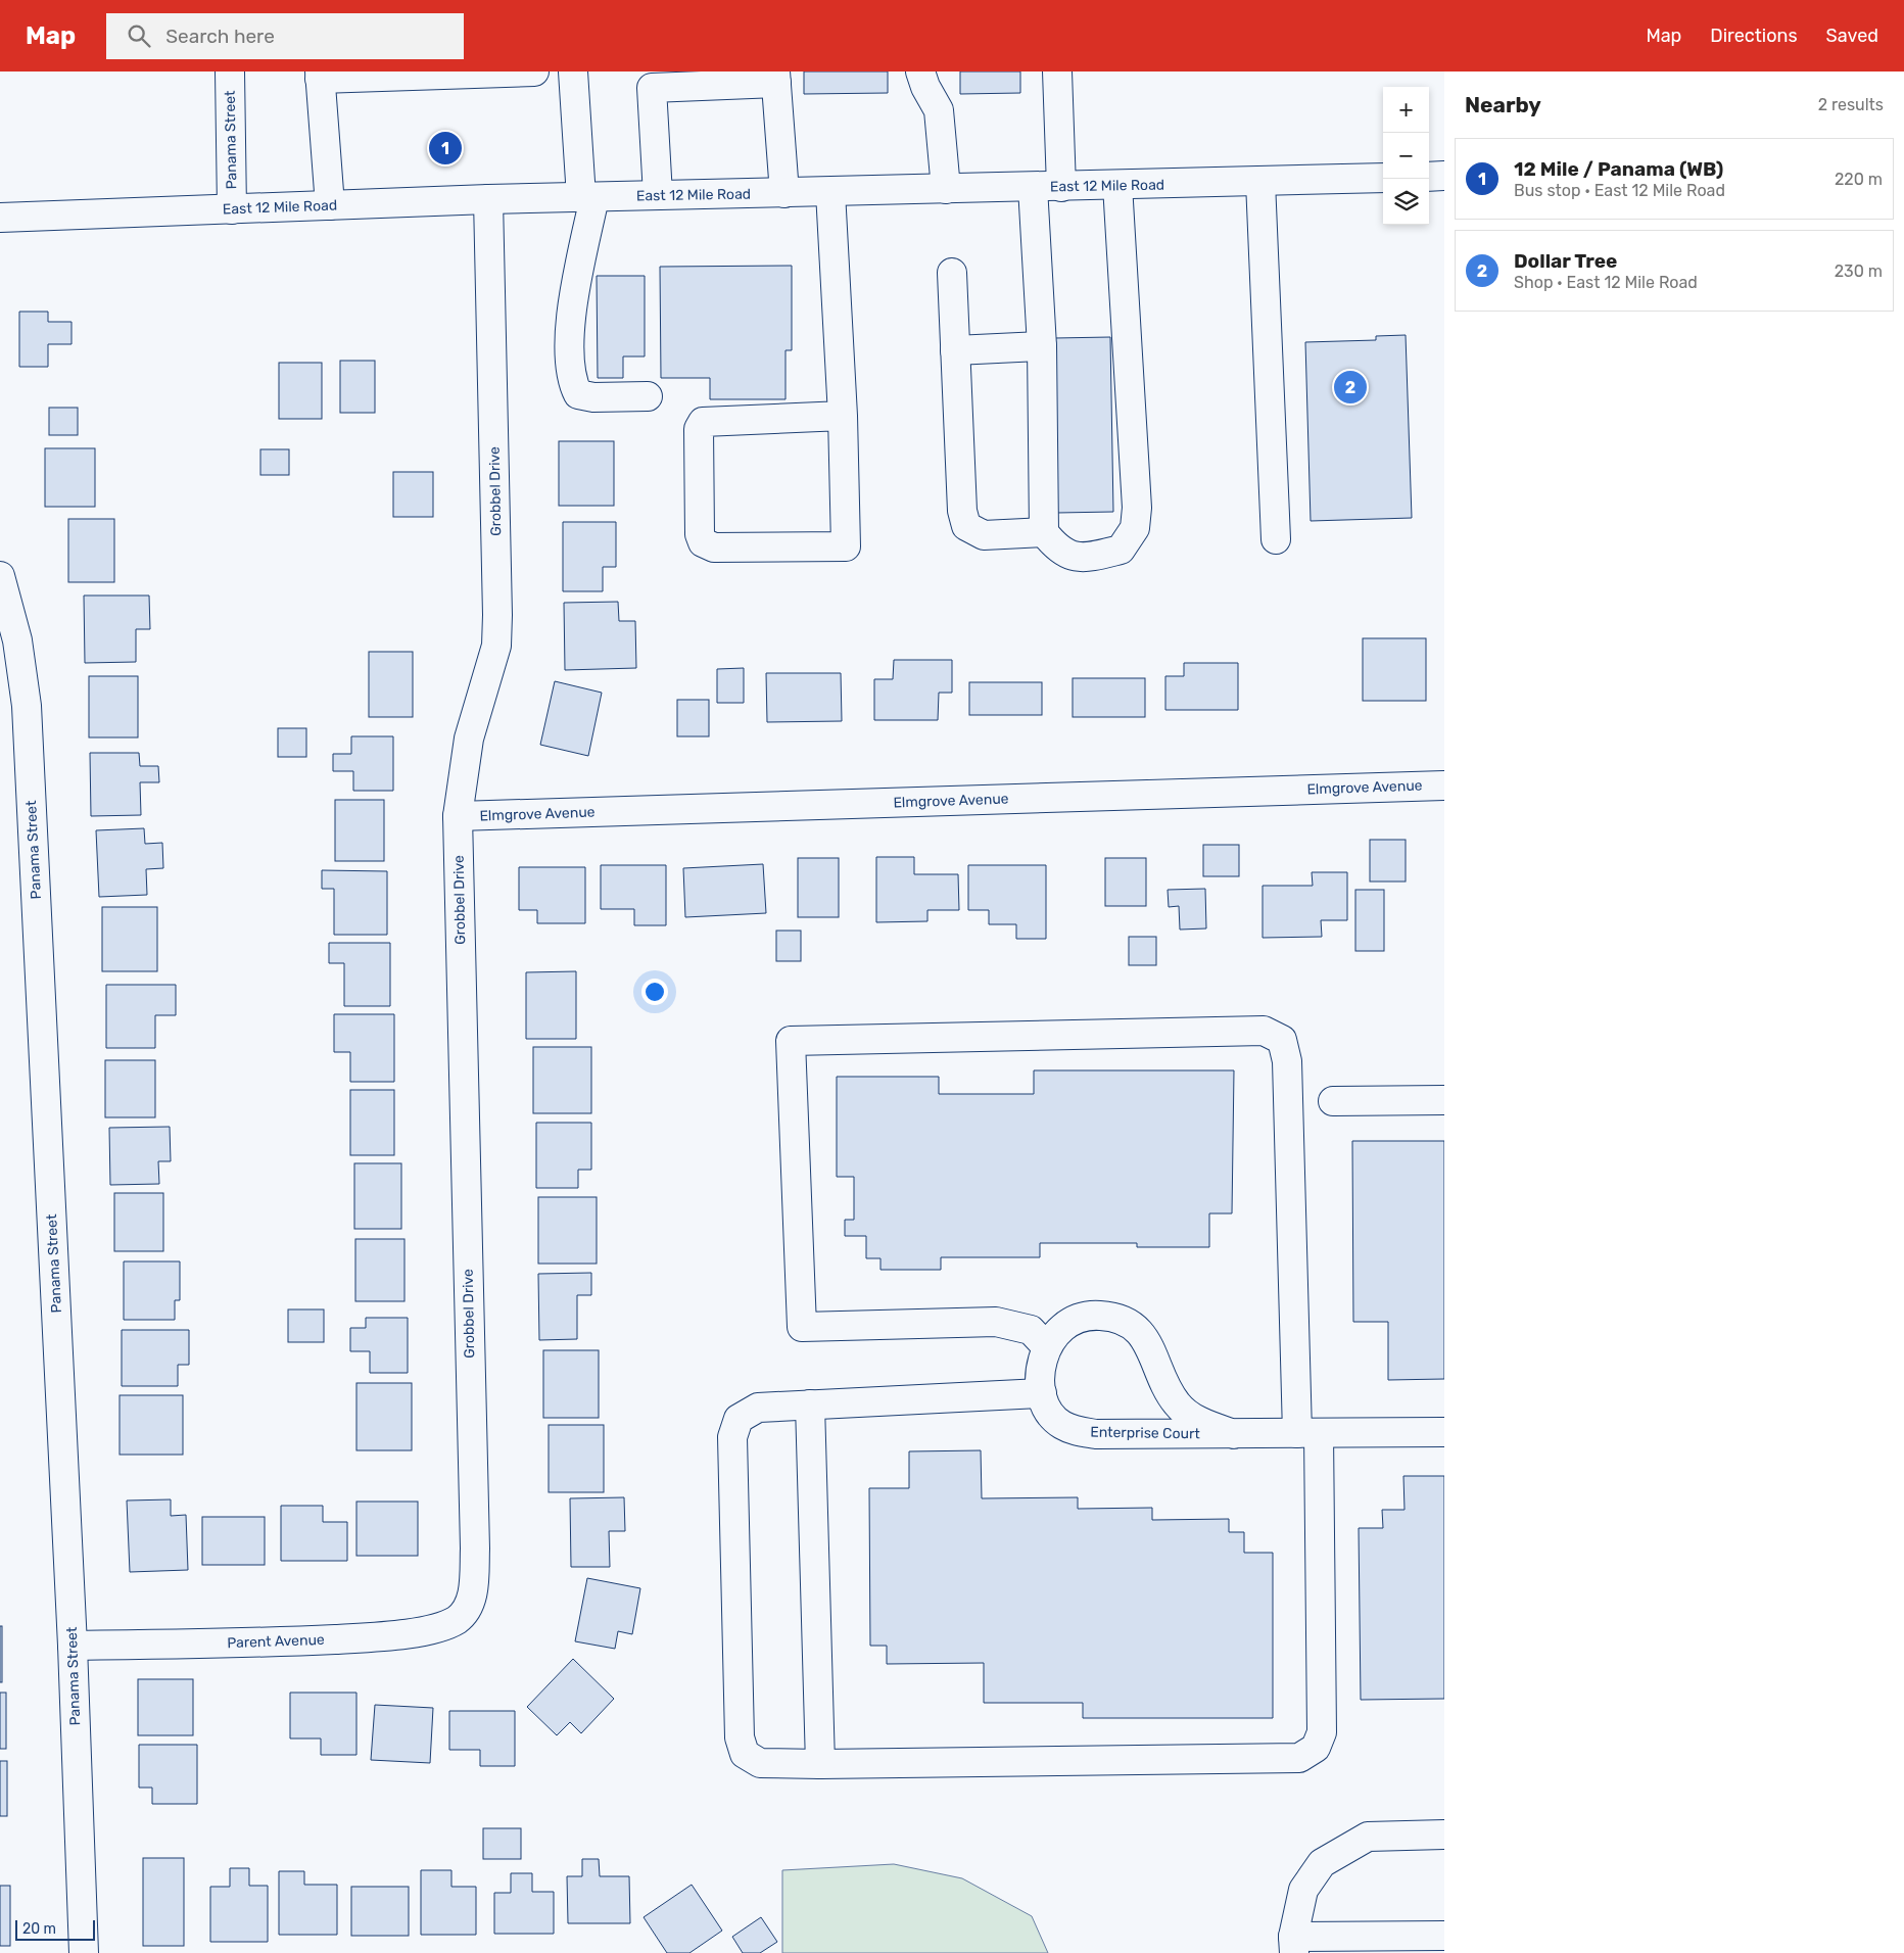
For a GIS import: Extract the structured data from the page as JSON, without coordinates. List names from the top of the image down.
{
  "streets": {
    "street": [
      "Panama Street",
      "East 12 Mile Road",
      "Grobbel Drive",
      "Elmgrove Avenue",
      "Enterprise Court",
      "Parent Avenue"
    ]
  },
  "crossings": [
    ["Panama Street", "East 12 Mile Road"],
    ["Panama Street", "Parent Avenue"],
    ["East 12 Mile Road", "Grobbel Drive"],
    ["Grobbel Drive", "Elmgrove Avenue"],
    ["Grobbel Drive", "Parent Avenue"]
  ],
  "scale_bar": "20 m",
  "page": {
    "header": "Map",
    "search": "Search here",
    "nav": ["Map", "Directions", "Saved"],
    "heading": ["Nearby", "2 results"],
    "map_buttons": ["+", "−"],
    "pins": ["1", "2"],
    "list": [
      {
        "mark": "1",
        "name": "12 Mile / Panama (WB)",
        "note": "Bus stop · East 12 Mile Road",
        "value": "220 m"
      },
      {
        "mark": "2",
        "name": "Dollar Tree",
        "note": "Shop · East 12 Mile Road",
        "value": "230 m"
      }
    ],
    "scale": "20 m"
  }
}
